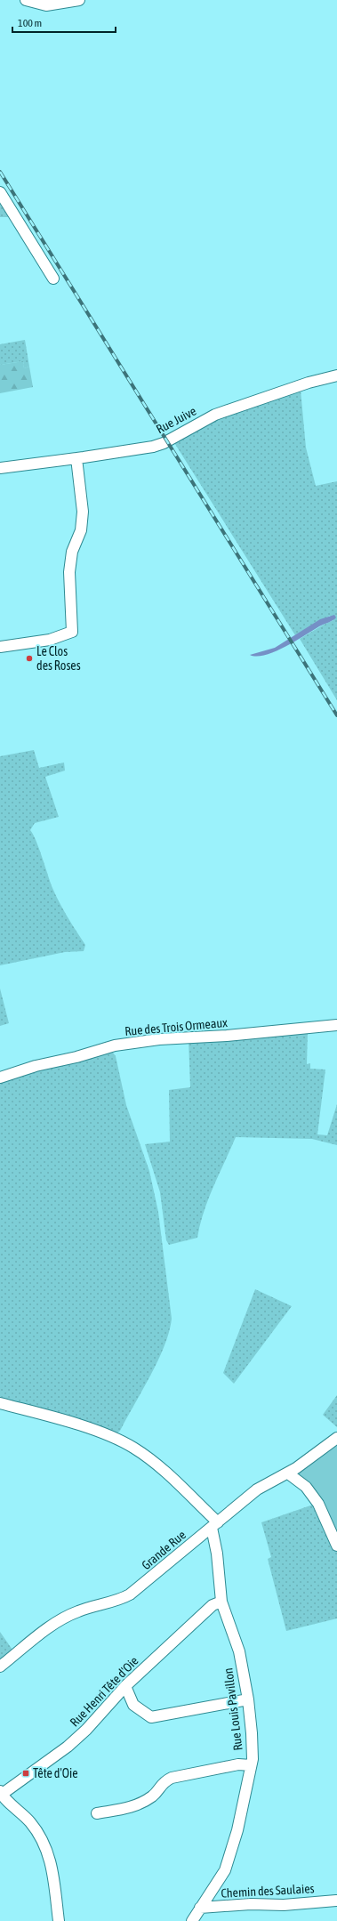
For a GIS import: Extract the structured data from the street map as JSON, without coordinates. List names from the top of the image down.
{
  "streets": {
    "street": [
      "Rue Juive",
      "Rue des Trois Ormeaux",
      "Grande Rue",
      "Rue Henri Tête d'Oie",
      "Rue Louis Pavillon",
      "Chemin des Saulaies"
    ]
  },
  "crossings": [
    ["Grande Rue", "Rue Louis Pavillon"],
    ["Rue Henri Tête d'Oie", "Rue Louis Pavillon"],
    ["Rue Louis Pavillon", "Chemin des Saulaies"]
  ],
  "places": {
    "other": ["Le Clos des Roses"],
    "transit": ["Tête d'Oie"]
  },
  "scale_bar": "100 m"
}
